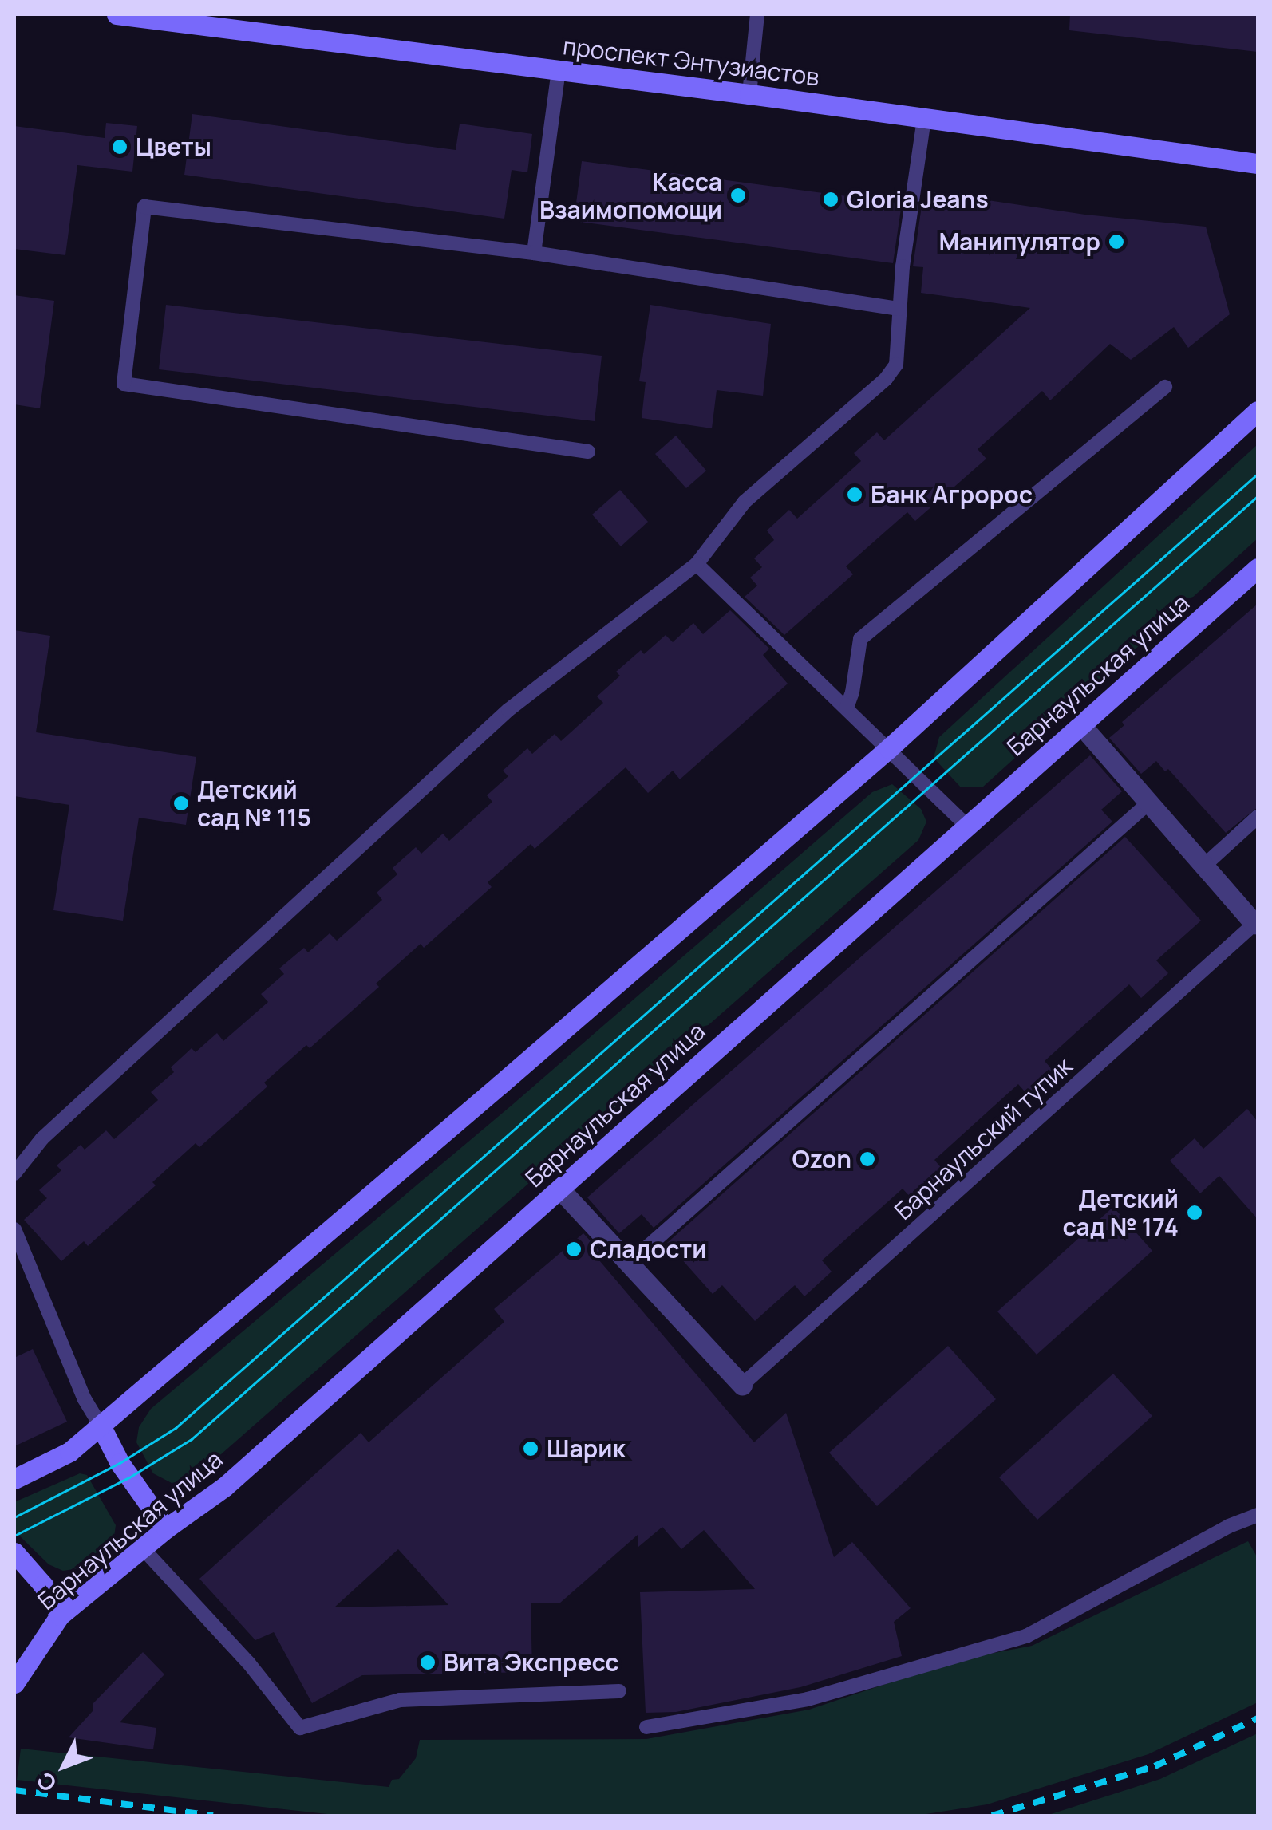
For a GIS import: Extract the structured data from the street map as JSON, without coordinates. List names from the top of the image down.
{
  "streets": {
    "street": ["проспект Энтузиастов", "Барнаульская улица"],
    "lane": ["Барнаульский тупик"]
  },
  "places": [
    "Цветы",
    "Касса Взаимопомощи",
    "Gloria Jeans",
    "Манипулятор",
    "Банк Агророс",
    "Детский сад № 115",
    "Ozon",
    "Детский сад № 174",
    "Сладости",
    "Шарик",
    "Вита Экспресс"
  ],
  "north": "bottom left"
}
